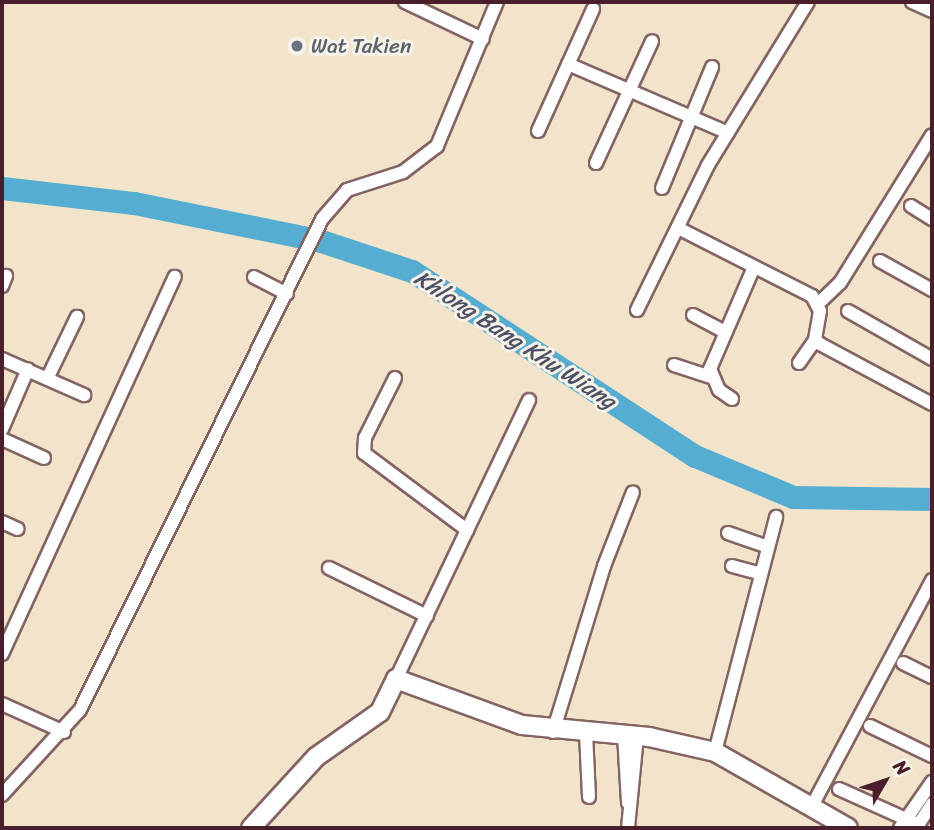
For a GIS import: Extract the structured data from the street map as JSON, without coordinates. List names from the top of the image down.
{
  "water": ["Khlong Bang Khu Wiang"],
  "places": ["Wat Takien"],
  "north": "top right"
}
